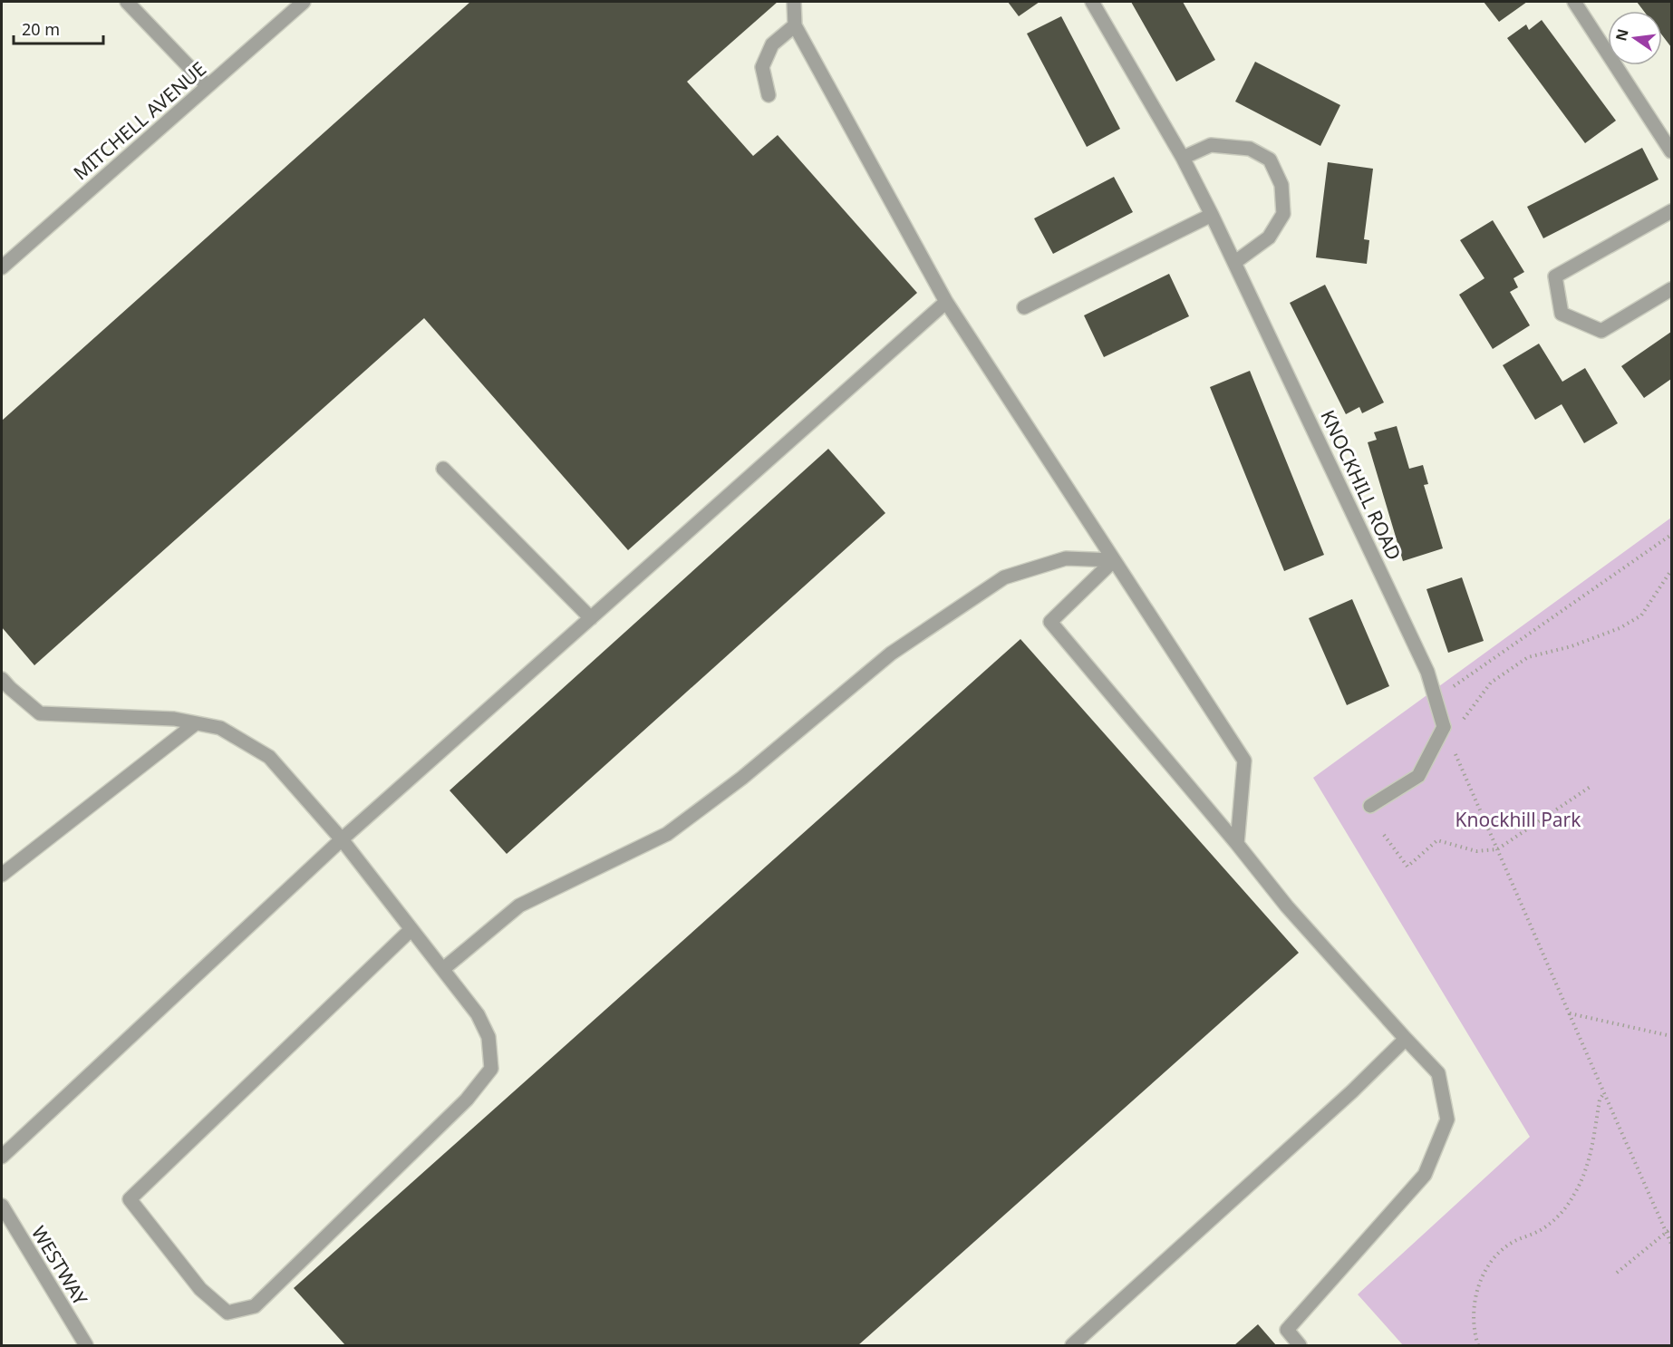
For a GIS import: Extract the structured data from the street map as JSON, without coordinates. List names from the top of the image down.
{
  "streets": {
    "street": ["MITCHELL AVENUE", "KNOCKHILL ROAD", "WESTWAY"]
  },
  "parks": ["Knockhill Park"],
  "scale_bar": "20 m",
  "north": "left"
}
